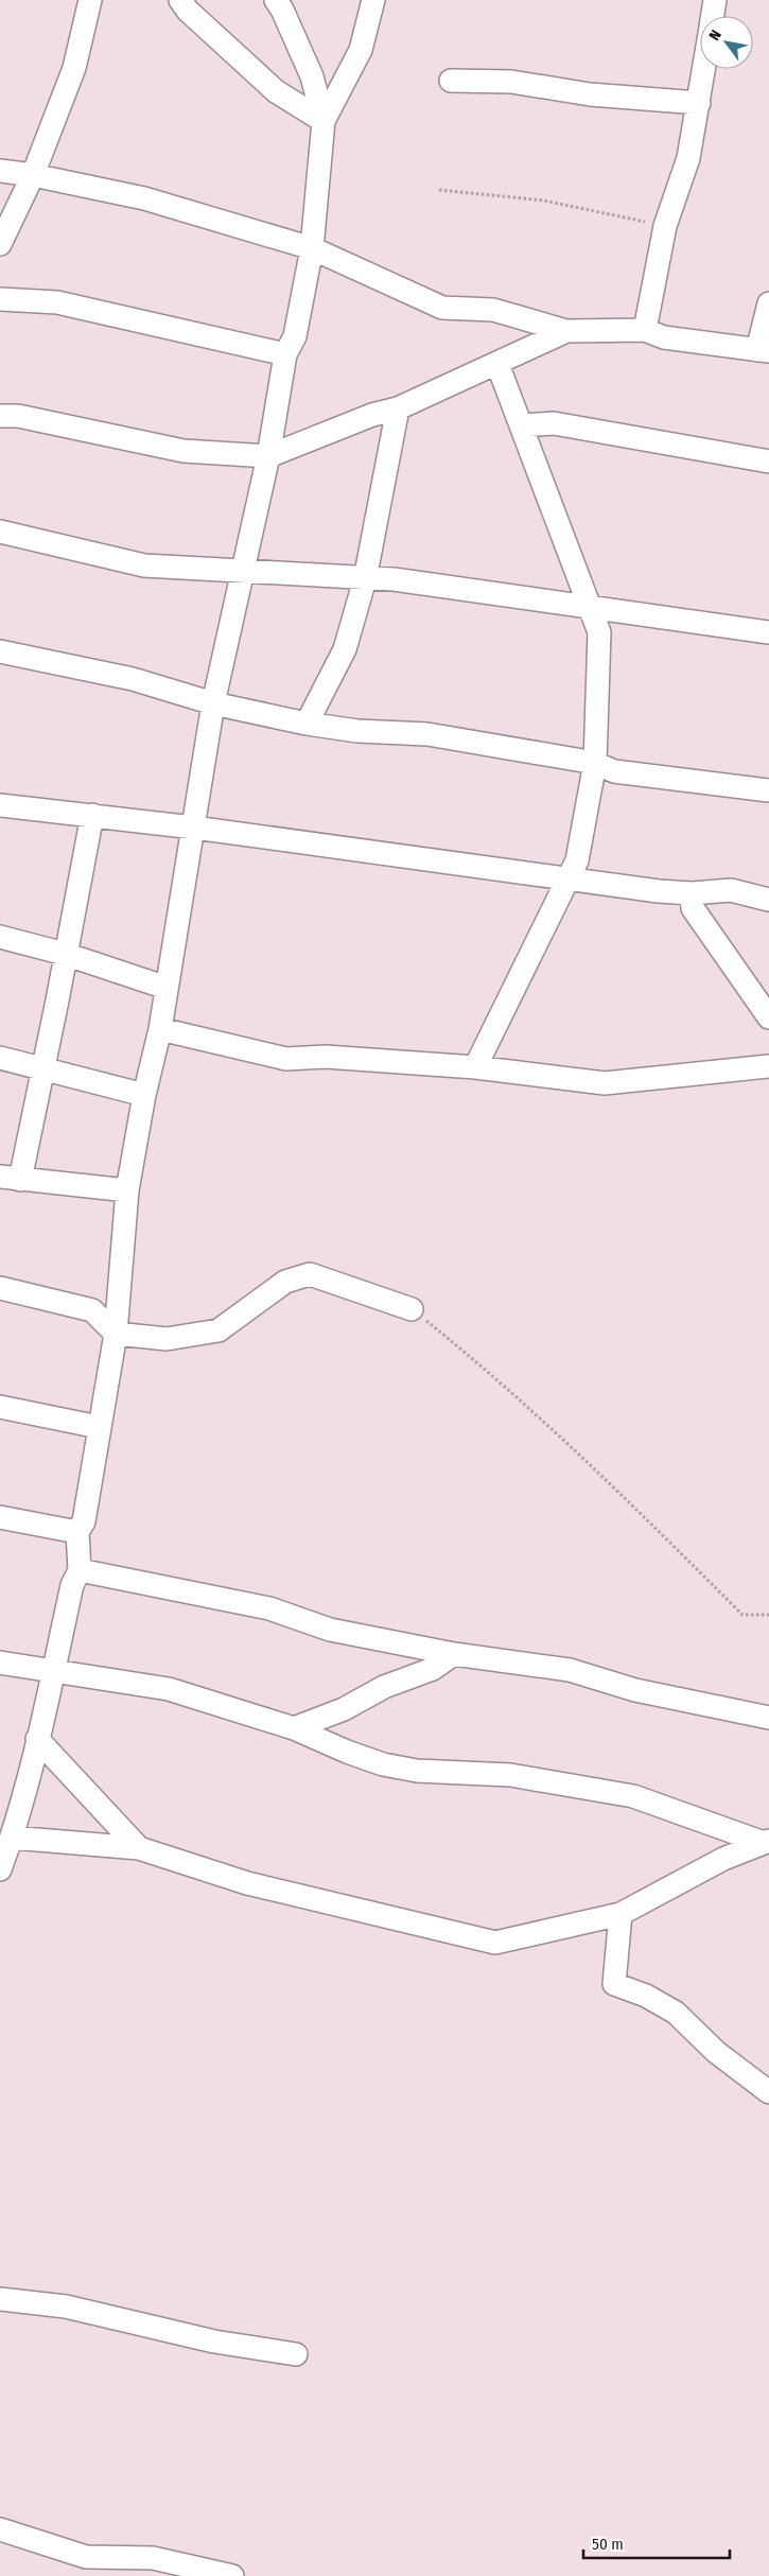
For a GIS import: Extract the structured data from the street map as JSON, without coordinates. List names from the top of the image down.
{
  "scale_bar": "50 m",
  "north": "top left"
}
